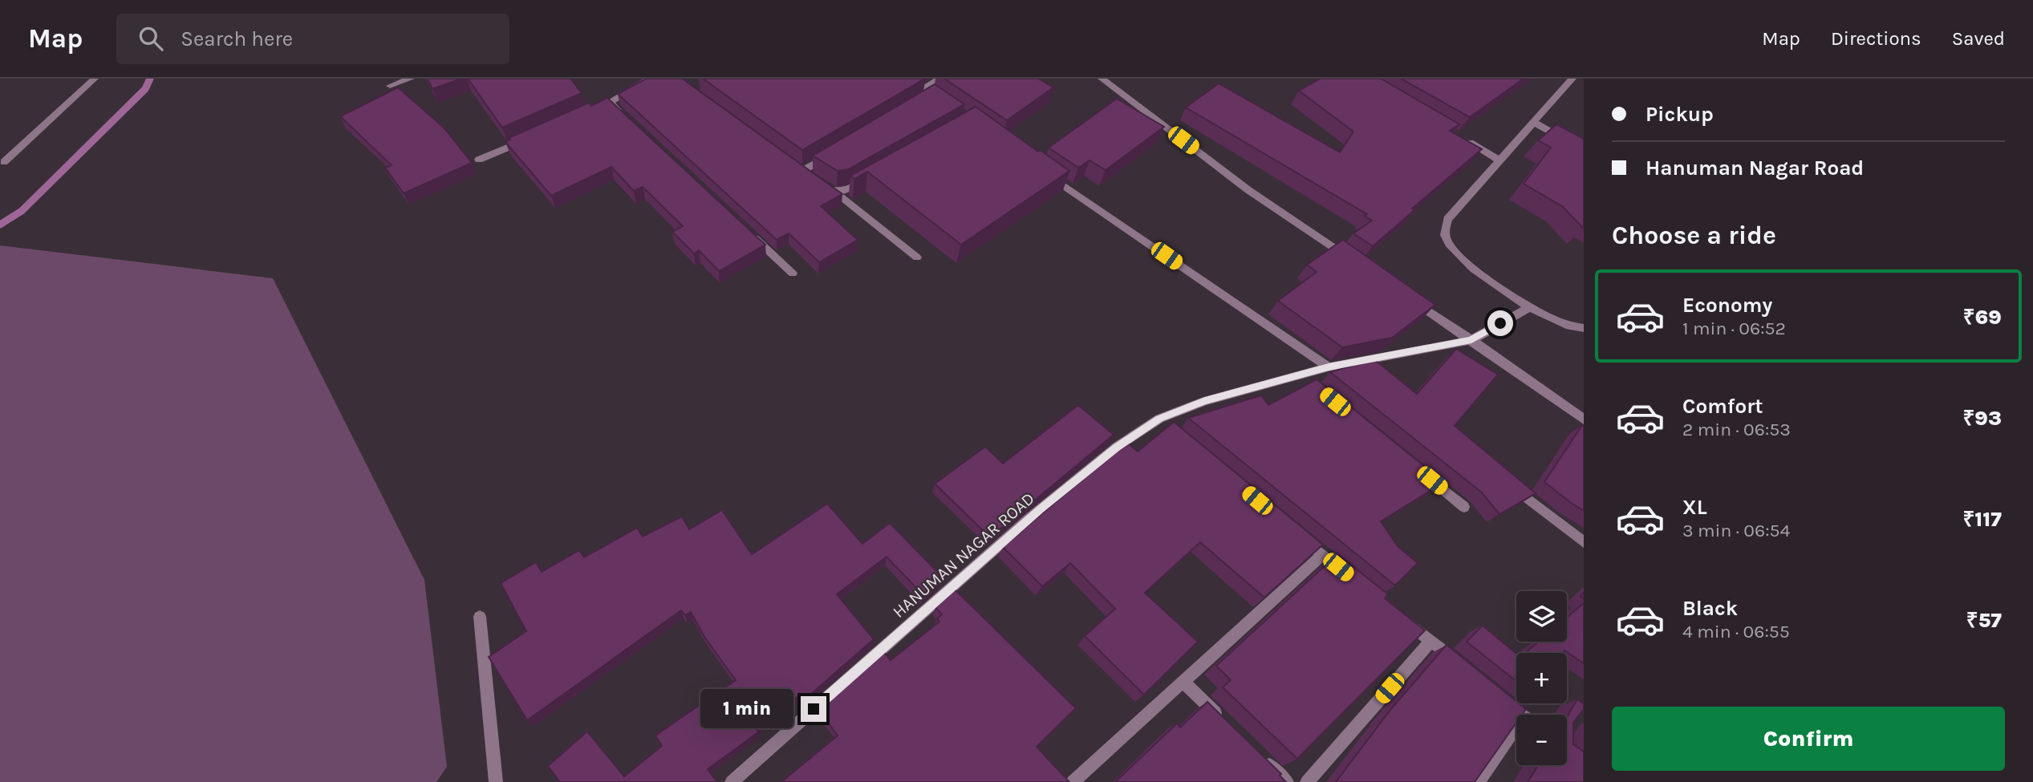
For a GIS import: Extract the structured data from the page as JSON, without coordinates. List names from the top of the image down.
{
  "streets": {
    "street": ["HANUMAN NAGAR ROAD"]
  },
  "page": {
    "header": "Map",
    "search": "Search here",
    "nav": ["Map", "Directions", "Saved"],
    "banner": ["Pickup", "Hanuman Nagar Road"],
    "heading": "Choose a ride",
    "list": [
      {
        "name": "Economy",
        "note": "1 min · 06:52",
        "value": "₹69"
      },
      {
        "name": "Comfort",
        "note": "2 min · 06:53",
        "value": "₹93"
      },
      {
        "name": "XL",
        "note": "3 min · 06:54",
        "value": "₹117"
      },
      {
        "name": "Black",
        "note": "4 min · 06:55",
        "value": "₹57"
      }
    ],
    "map_buttons": ["+", "−"],
    "bubble": "1 min",
    "buttons": "Confirm"
  }
}
